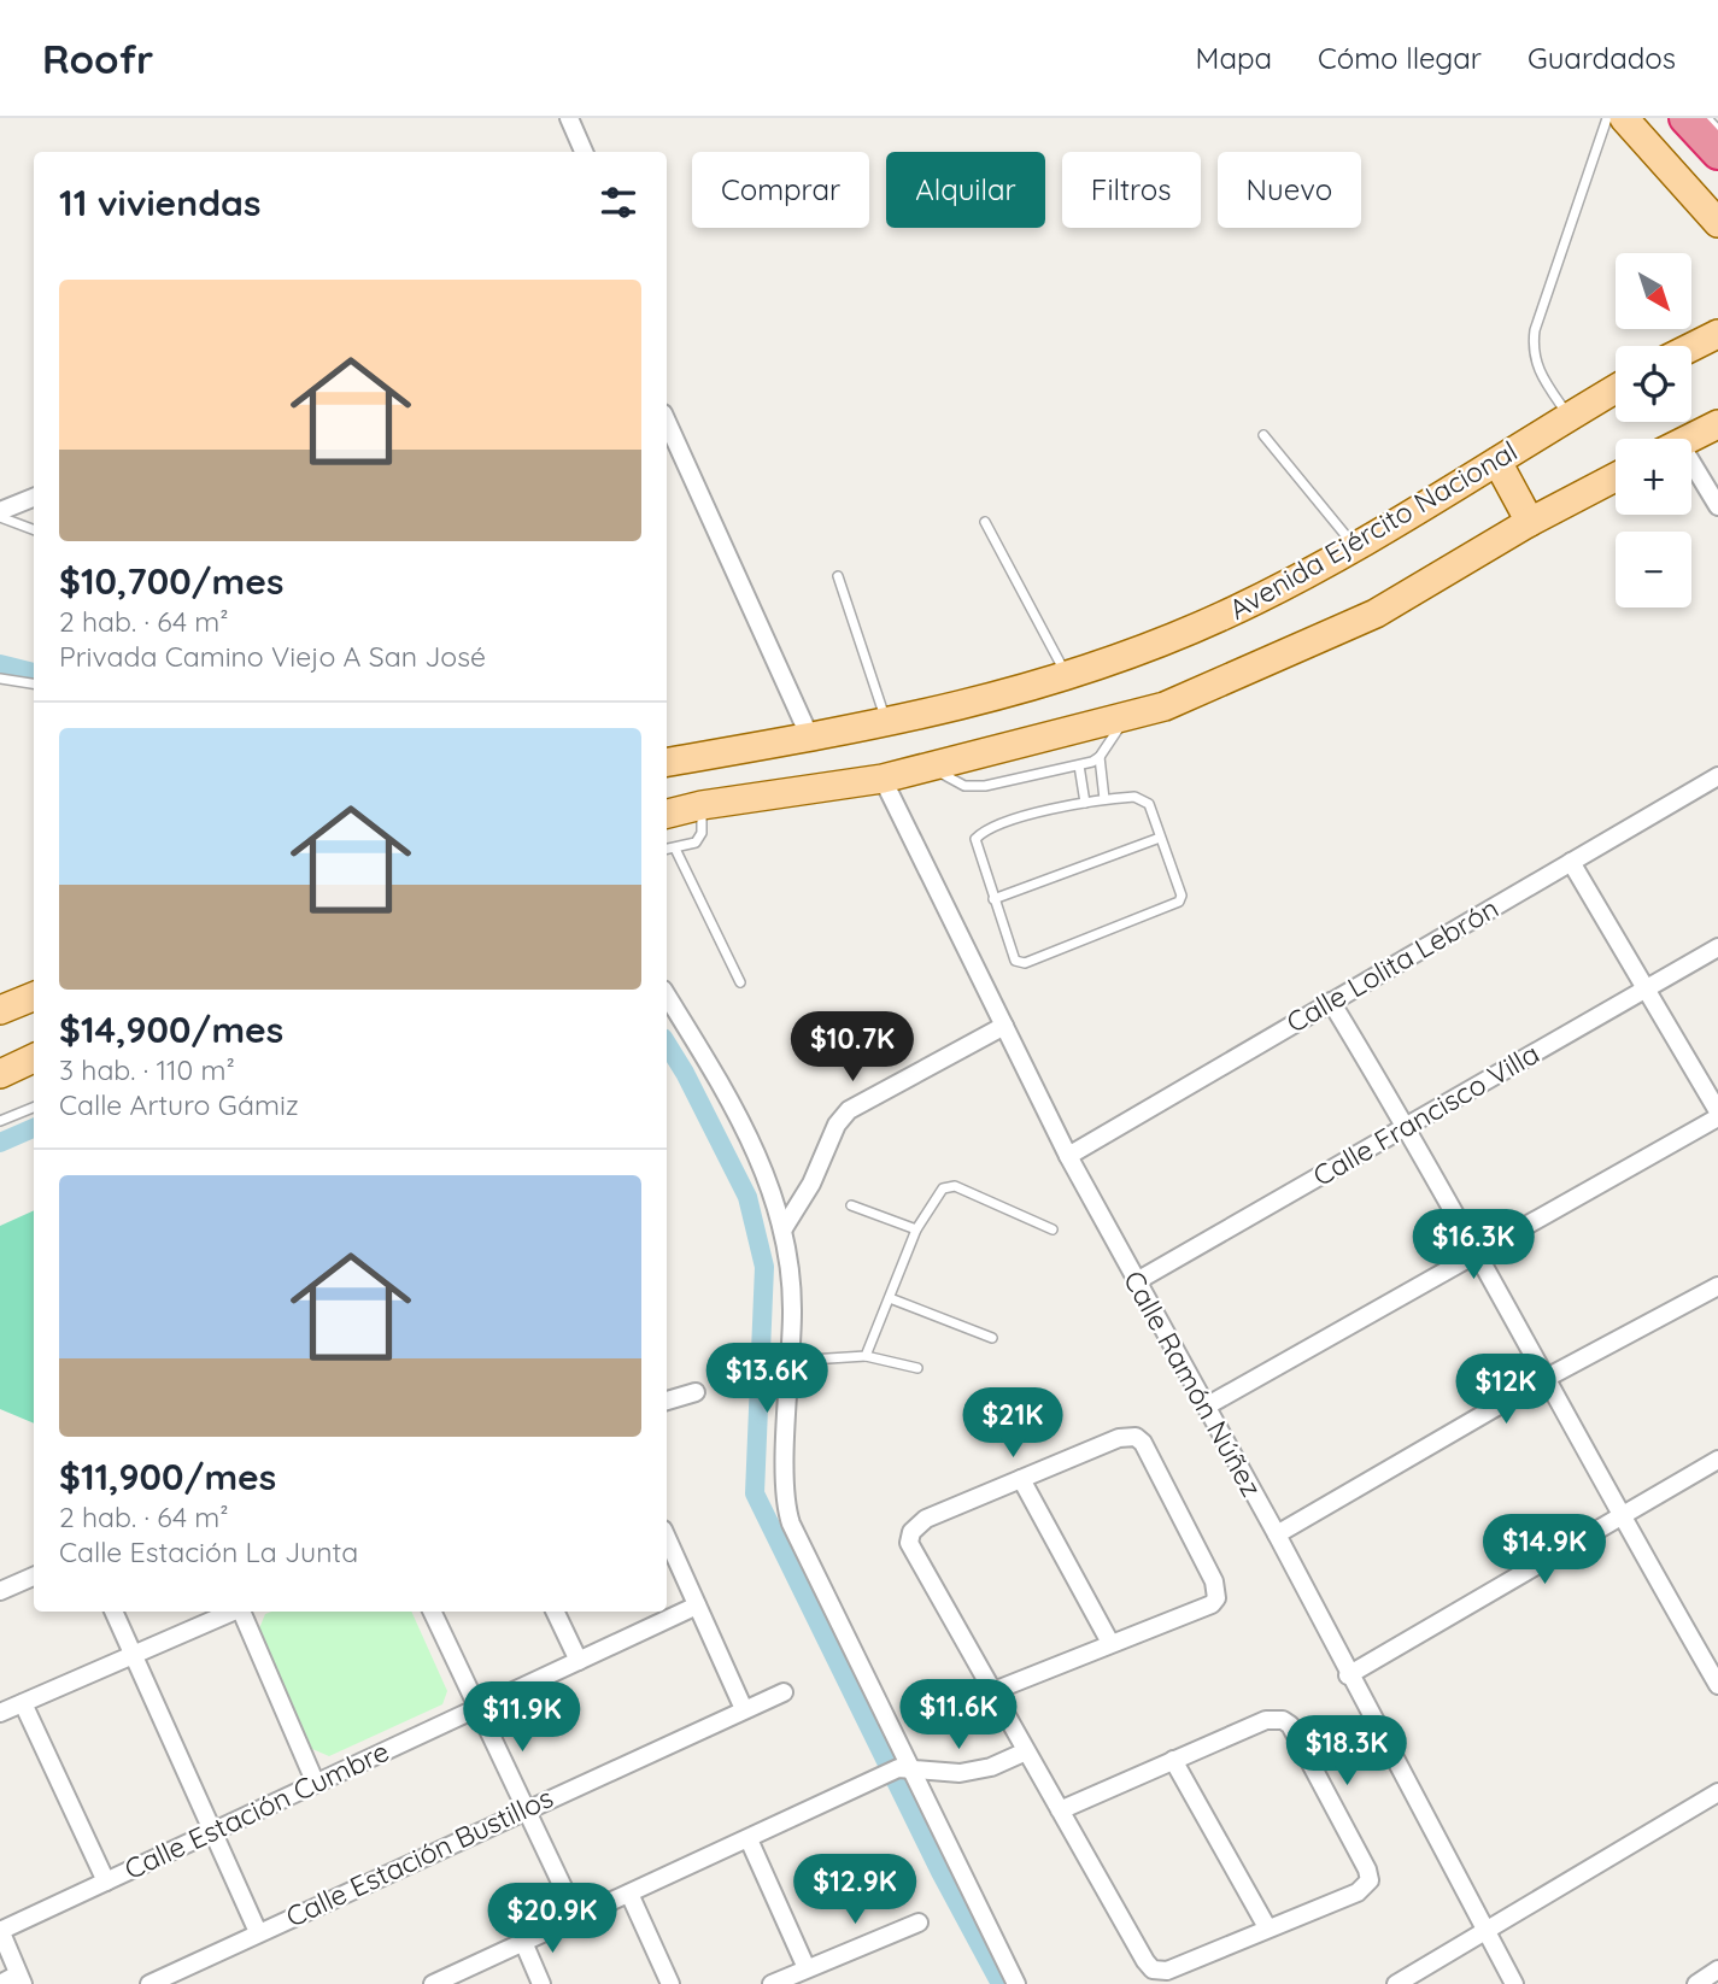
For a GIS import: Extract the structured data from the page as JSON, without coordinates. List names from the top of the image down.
{
  "streets": {
    "main road": ["Avenida Ejército Nacional"],
    "street": [
      "Calle Lolita Lebrón",
      "Calle Francisco Villa",
      "Calle Ramón Núñez",
      "Calle Estación Cumbre",
      "Calle Estación Bustillos"
    ]
  },
  "crossings": [
    ["Calle Lolita Lebrón", "Calle Ramón Núñez"],
    ["Calle Francisco Villa", "Calle Ramón Núñez"]
  ],
  "north": "bottom right",
  "page": {
    "header": "Roofr",
    "nav": ["Mapa", "Cómo llegar", "Guardados"],
    "chip": [
      "Comprar",
      "Alquilar",
      "Filtros",
      "Nuevo"
    ],
    "heading": "11 viviendas",
    "map_buttons": ["+", "−"],
    "list": [
      {
        "name": "$10,700/mes",
        "note": "2 hab. · 64 m² · Privada Camino Viejo A San José"
      },
      {
        "name": "$14,900/mes",
        "note": "3 hab. · 110 m² · Calle Arturo Gámiz"
      },
      {
        "name": "$11,900/mes",
        "note": "2 hab. · 64 m² · Calle Estación La Junta"
      }
    ],
    "price": [
      "$10.7K",
      "$16.3K",
      "$13.6K",
      "$12K",
      "$21K",
      "$14.9K",
      "$11.6K",
      "$11.9K",
      "$18.3K",
      "$12.9K",
      "$20.9K"
    ]
  }
}
